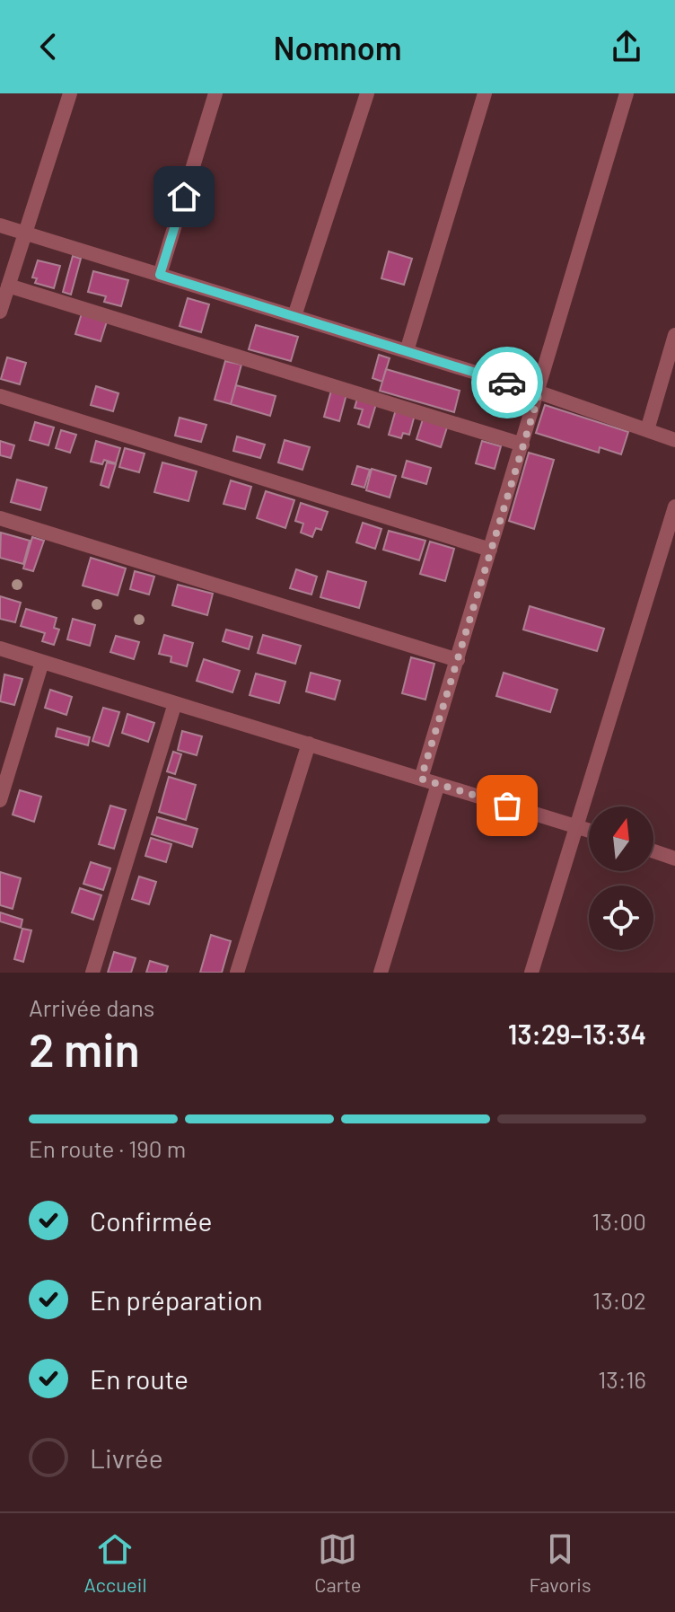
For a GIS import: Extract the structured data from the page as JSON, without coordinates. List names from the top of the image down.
{
  "north": "top",
  "page": {
    "header": "Nomnom",
    "heading": ["2 min", "Arrivée dans", "13:29–13:34"],
    "bar": "En route · 190 m",
    "list": [
      ["Confirmée", "13:00"],
      ["En préparation", "13:02"],
      ["En route", "13:16"],
      "Livrée"
    ],
    "tabs": ["Accueil", "Carte", "Favoris"]
  }
}
